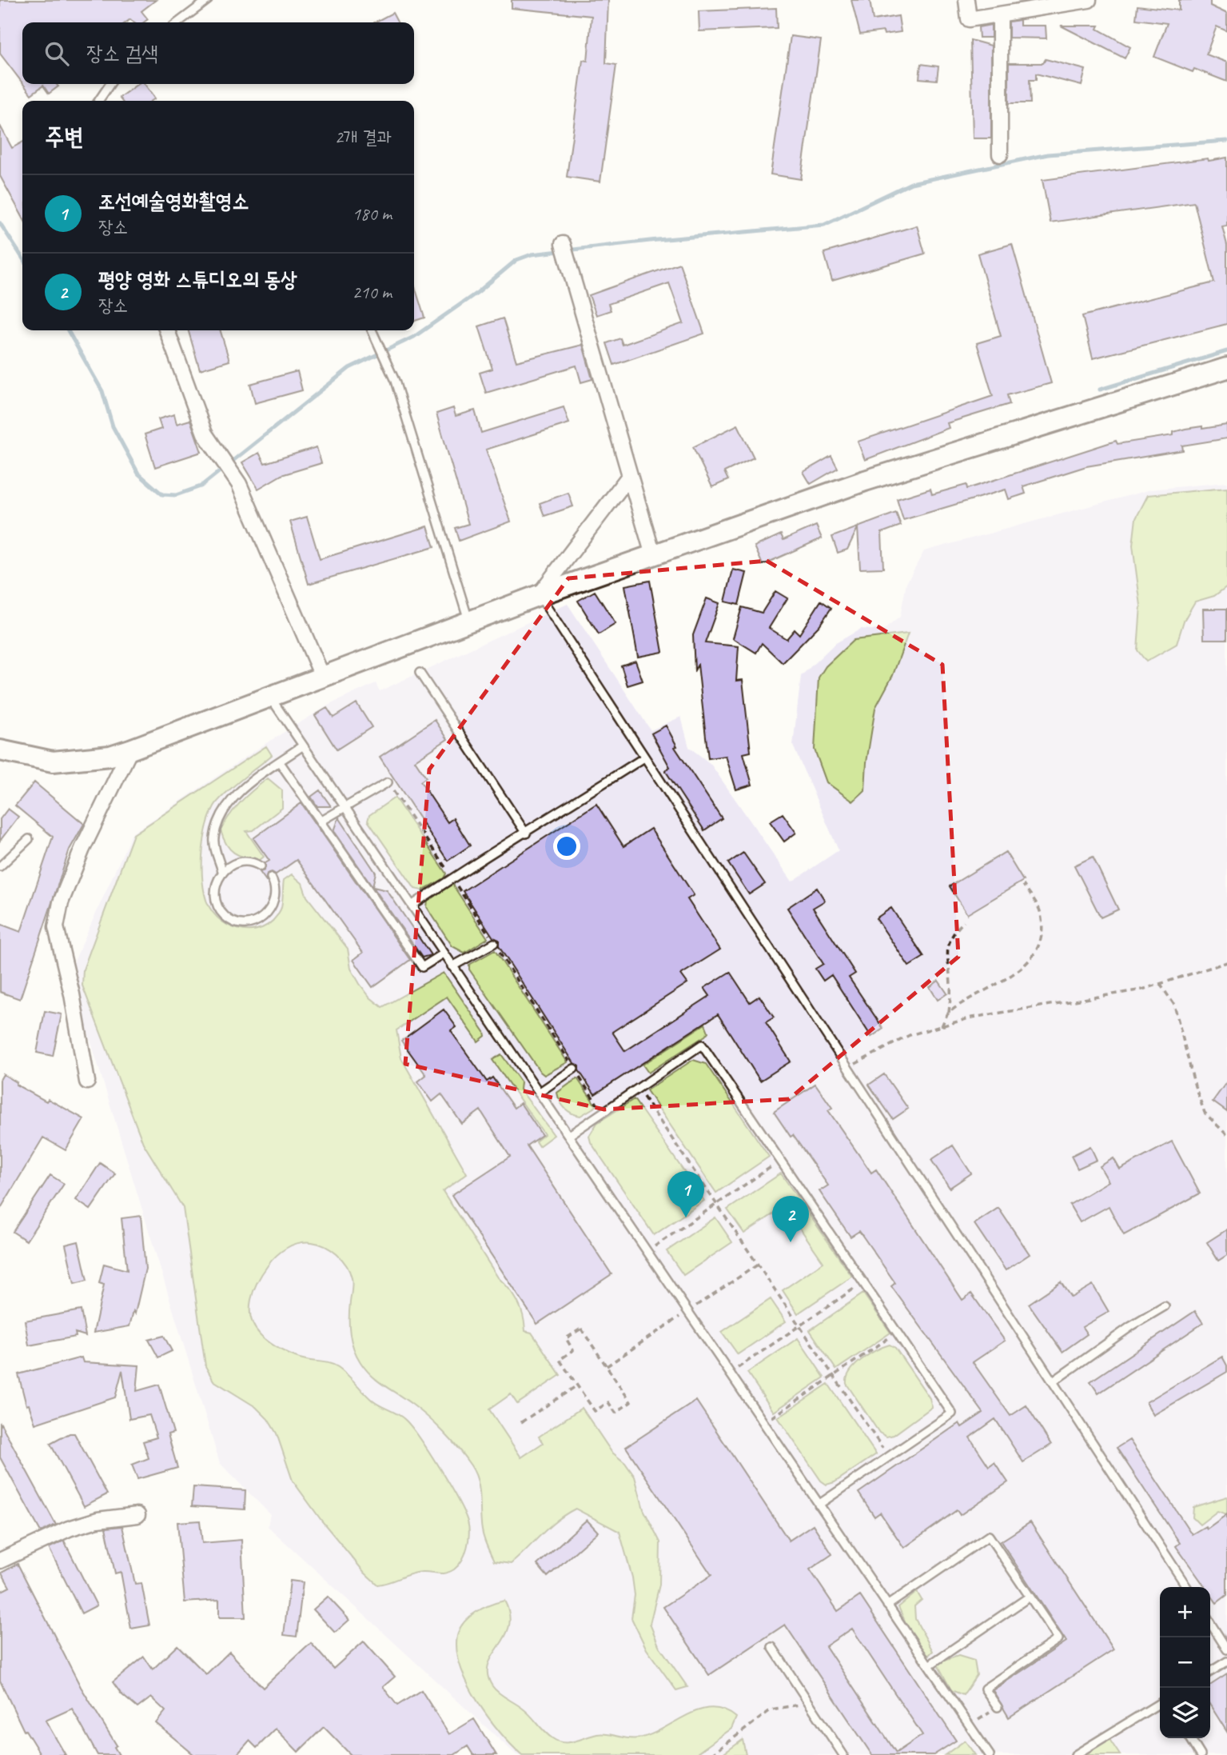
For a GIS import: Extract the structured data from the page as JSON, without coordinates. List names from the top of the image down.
{
  "page": {
    "search": "장소 검색",
    "heading": ["주변", "2개 결과"],
    "list": [
      {
        "mark": "1",
        "name": "조선예술영화촬영소",
        "note": "장소",
        "value": "180 m"
      },
      {
        "mark": "2",
        "name": "평양 영화 스튜디오의 동상",
        "note": "장소",
        "value": "210 m"
      }
    ],
    "pins": ["1", "2"],
    "map_buttons": ["+", "−"]
  }
}
